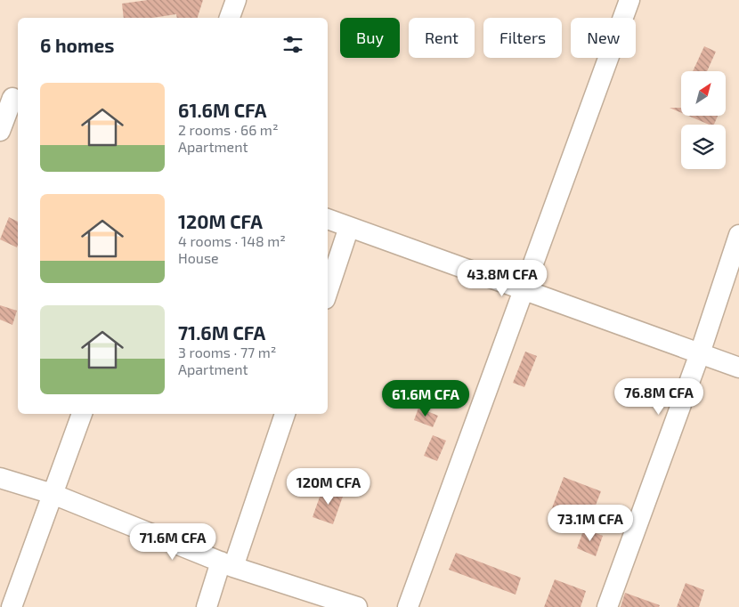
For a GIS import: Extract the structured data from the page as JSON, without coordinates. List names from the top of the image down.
{
  "north": "top right",
  "page": {
    "chip": [
      "Buy",
      "Rent",
      "Filters",
      "New"
    ],
    "heading": "6 homes",
    "list": [
      {
        "name": "61.6M CFA",
        "note": "2 rooms · 66 m² · Apartment"
      },
      {
        "name": "120M CFA",
        "note": "4 rooms · 148 m² · House"
      },
      {
        "name": "71.6M CFA",
        "note": "3 rooms · 77 m² · Apartment"
      }
    ],
    "price": [
      "43.8M CFA",
      "76.8M CFA",
      "61.6M CFA",
      "120M CFA",
      "73.1M CFA",
      "71.6M CFA"
    ]
  }
}
